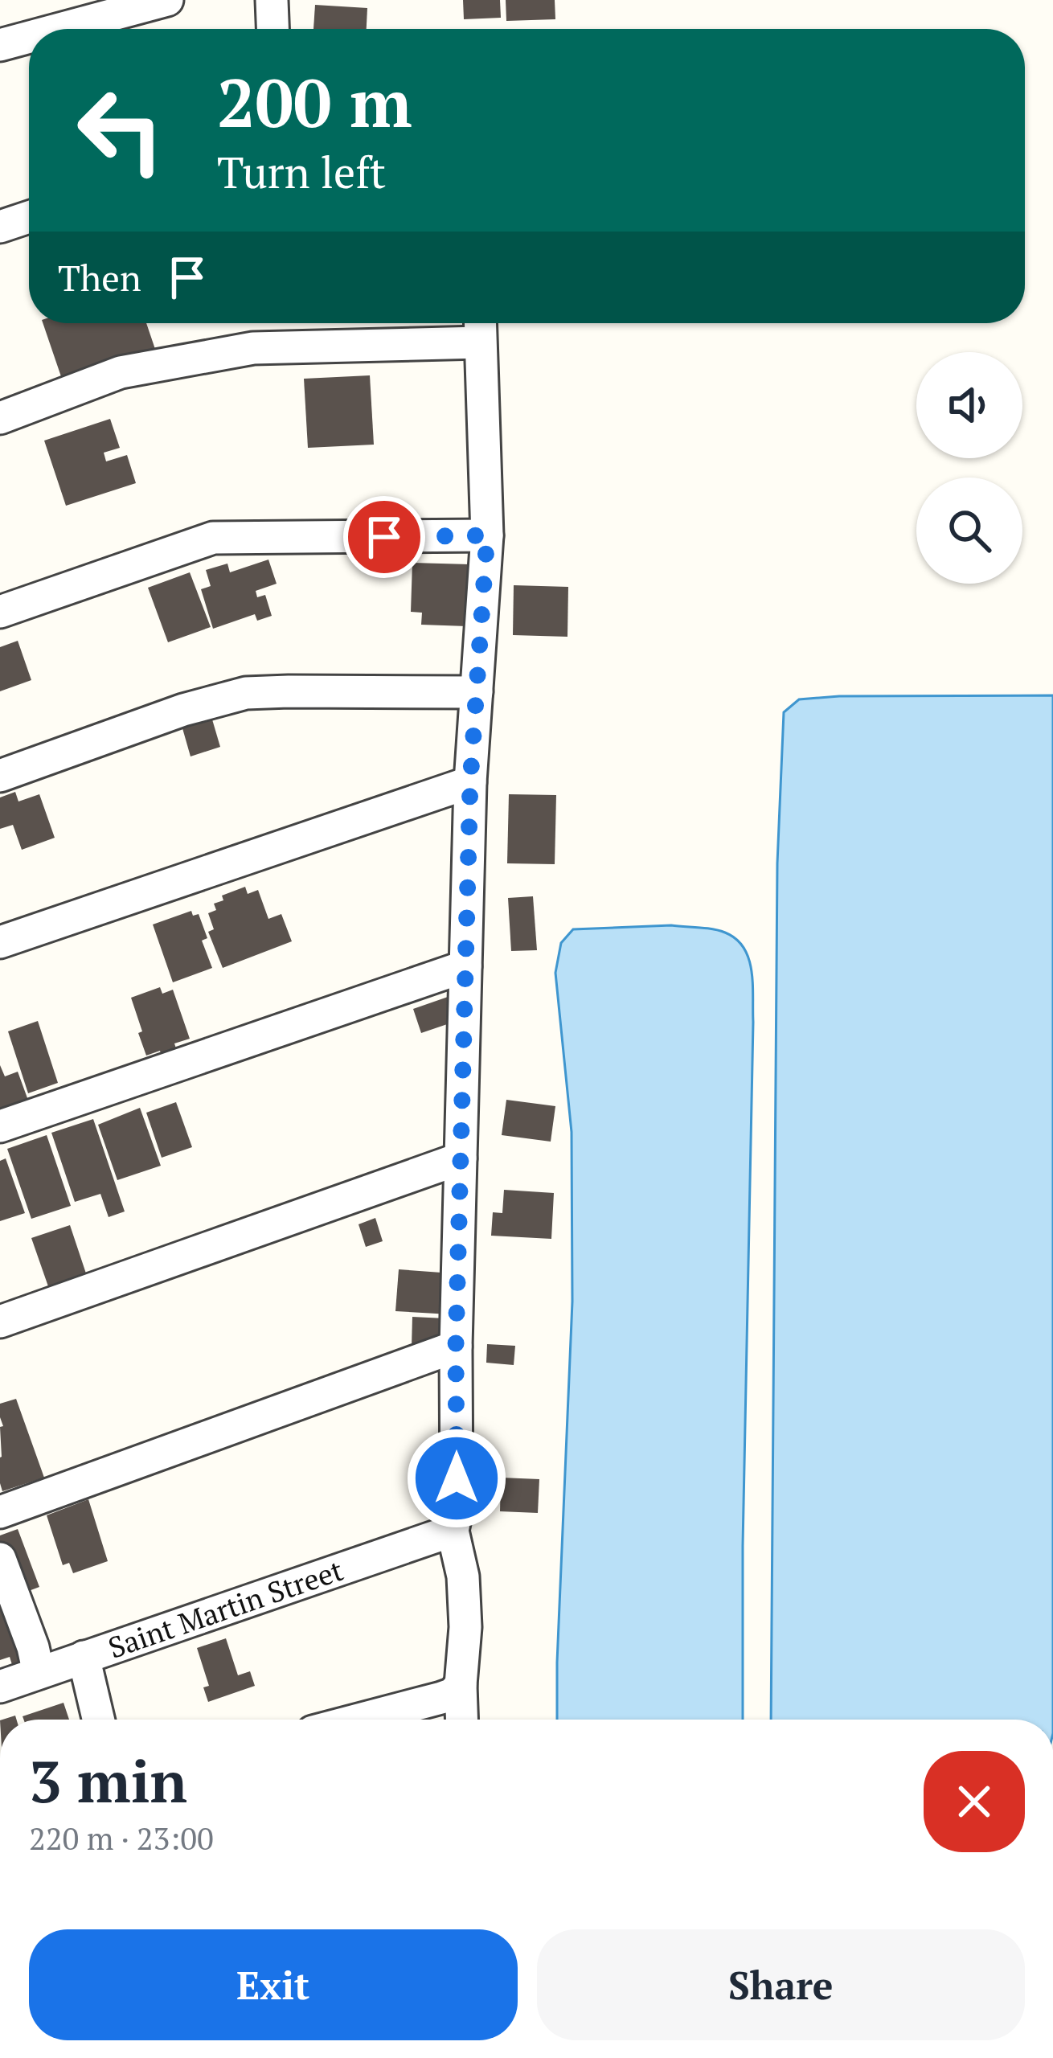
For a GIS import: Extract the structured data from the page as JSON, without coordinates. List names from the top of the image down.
{
  "streets": {
    "street": ["Saint Martin Street"]
  },
  "page": {
    "turn": ["200 m", "Turn left"],
    "then": "Then",
    "heading": ["3 min", "220 m · 23:00"],
    "buttons": ["Exit", "Share"]
  }
}
